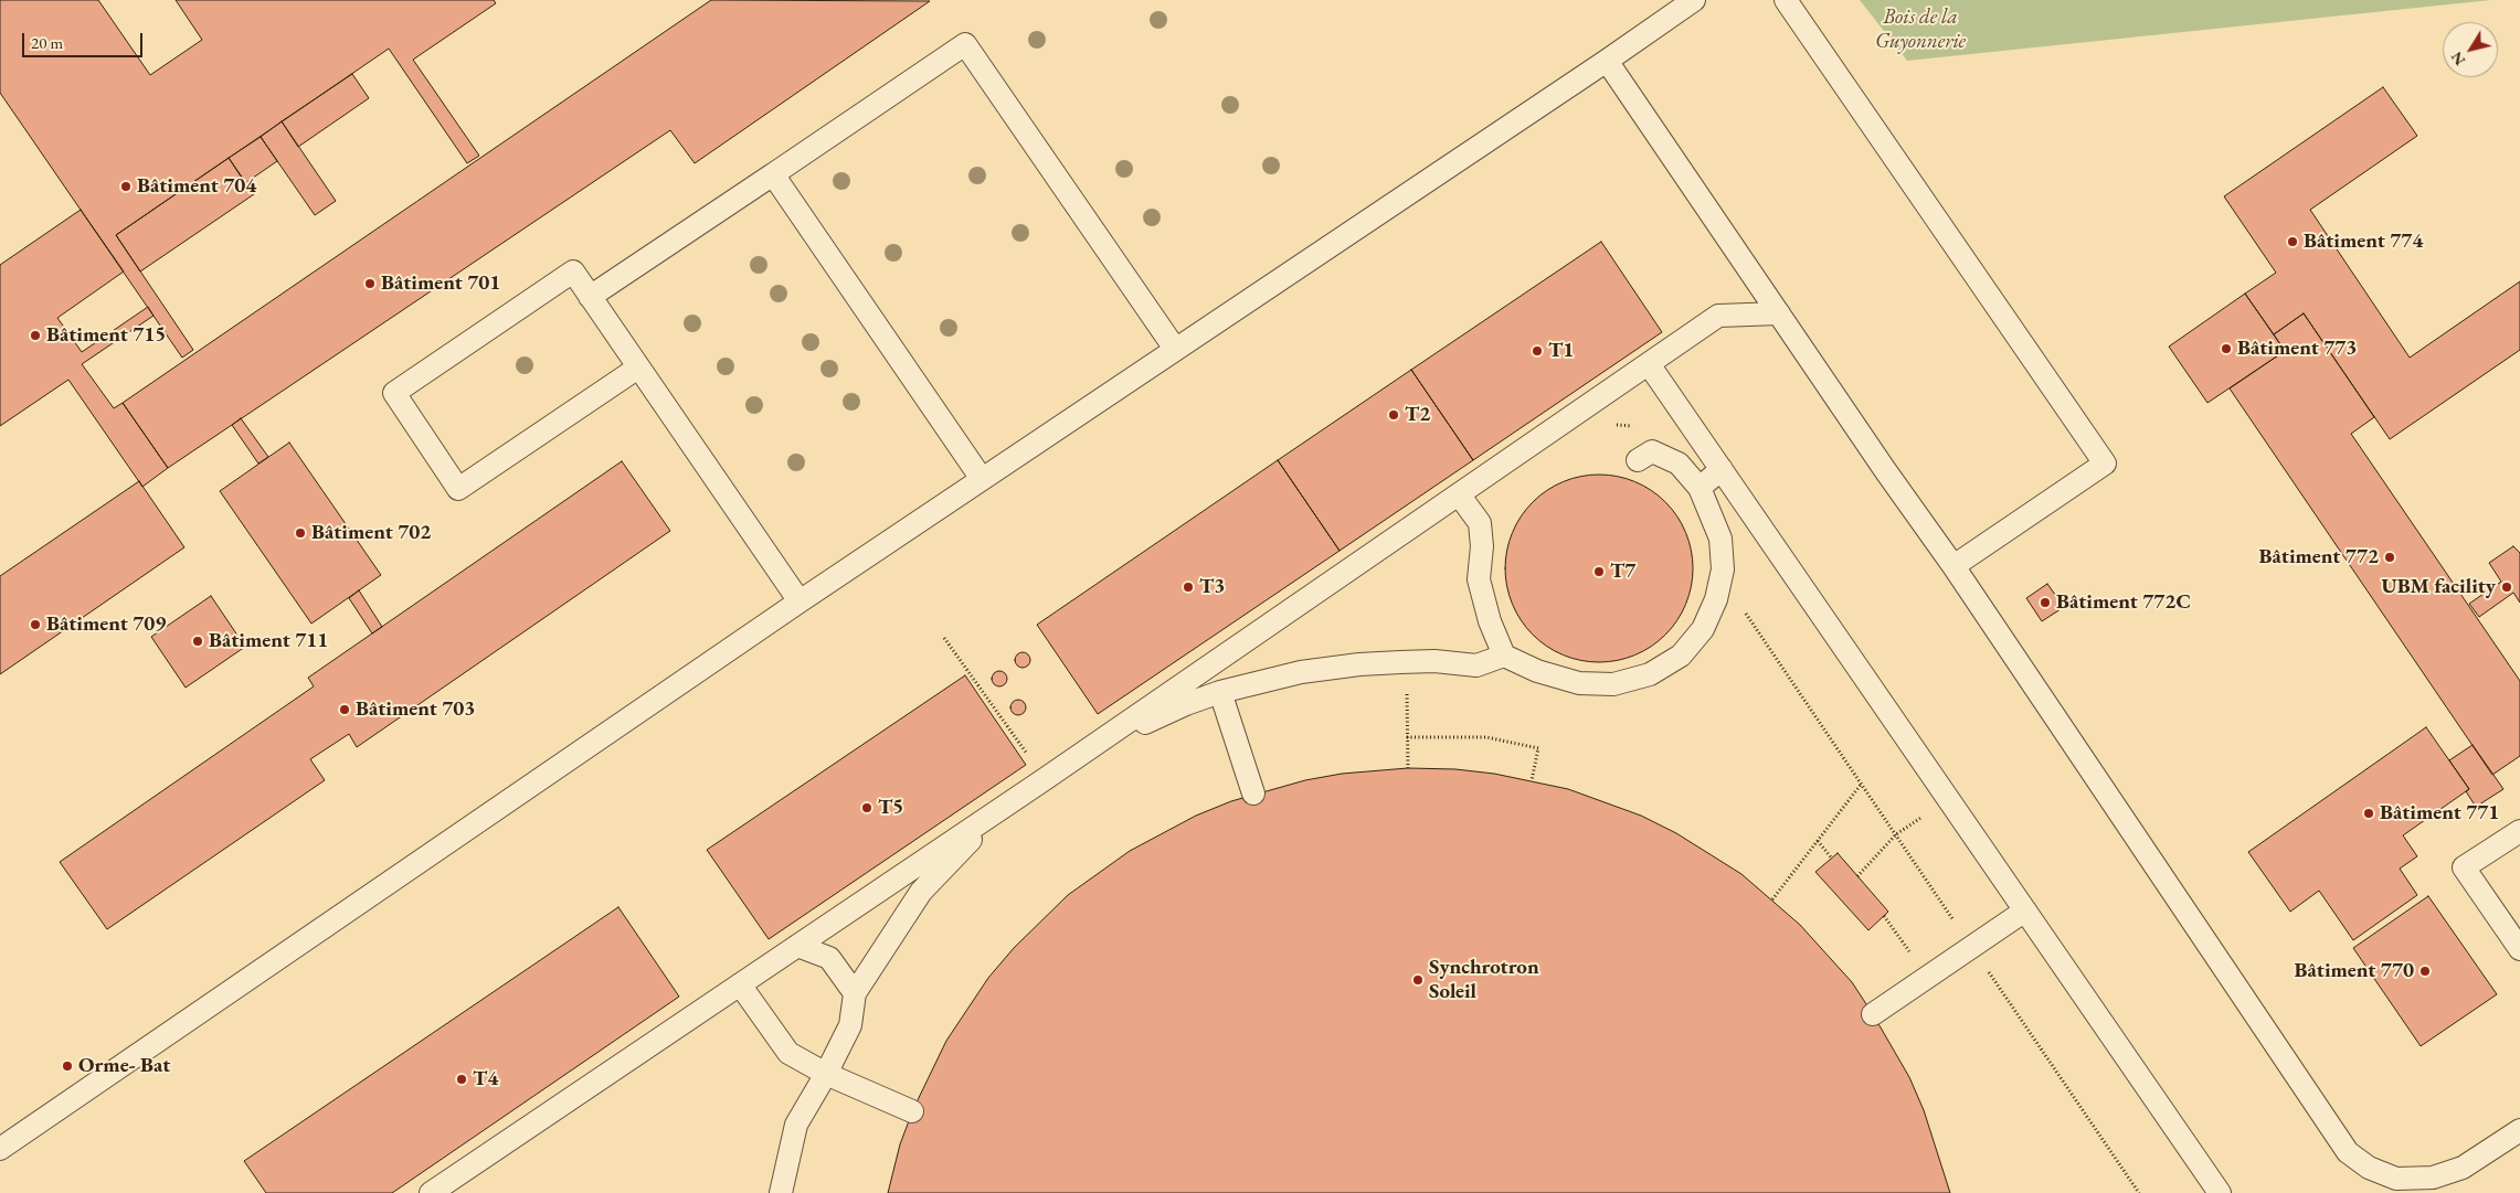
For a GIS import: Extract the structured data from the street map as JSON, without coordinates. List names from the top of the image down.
{
  "parks": ["Bois de la Guyonnerie"],
  "places": [
    "Bâtiment 704",
    "Bâtiment 774",
    "Bâtiment 701",
    "Bâtiment 715",
    "Bâtiment 773",
    "T1",
    "T2",
    "Bâtiment 702",
    "Bâtiment 772",
    "T7",
    "T3",
    "UBM facility",
    "Bâtiment 772C",
    "Bâtiment 709",
    "Bâtiment 711",
    "Bâtiment 703",
    "T5",
    "Bâtiment 771",
    "Bâtiment 770",
    "Synchrotron Soleil",
    "Orme- Bat",
    "T4"
  ],
  "scale_bar": "20 m",
  "north": "bottom left"
}
